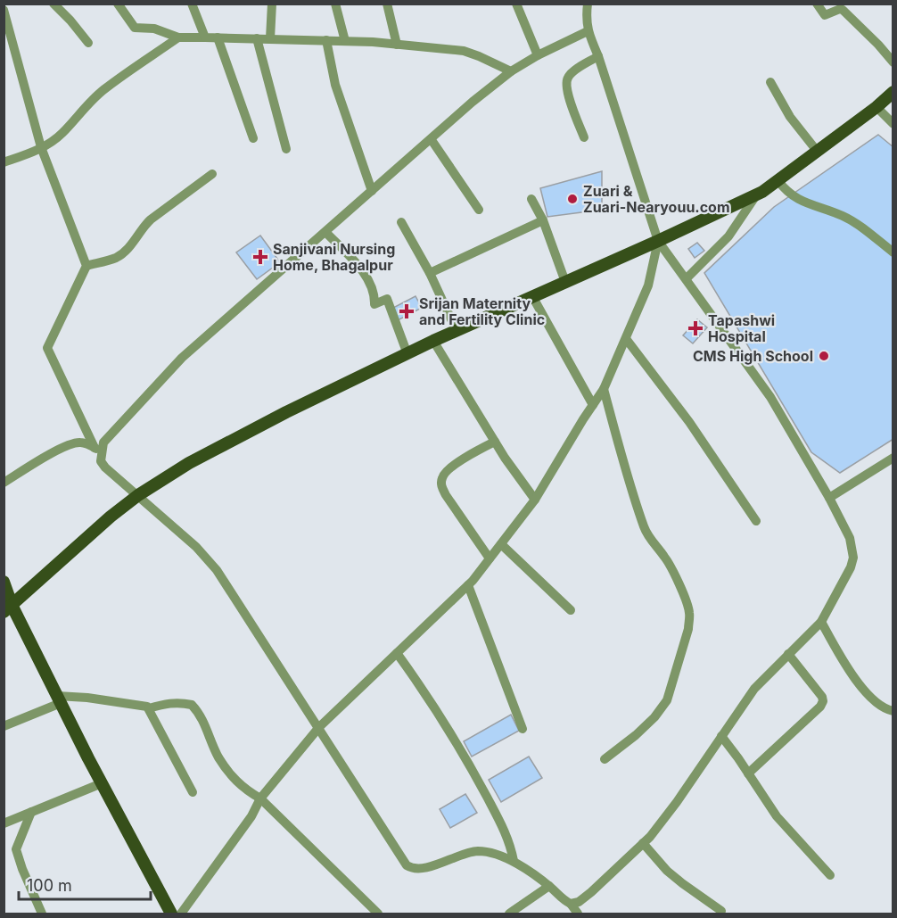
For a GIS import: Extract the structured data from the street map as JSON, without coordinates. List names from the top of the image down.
{
  "places": {
    "other": ["Zuari & Zuari-Nearyouu.com", "CMS High School"],
    "health": ["Sanjivani Nursing Home, Bhagalpur", "Srijan Maternity and Fertility Clinic", "Tapashwi Hospital"]
  },
  "scale_bar": "100 m"
}
